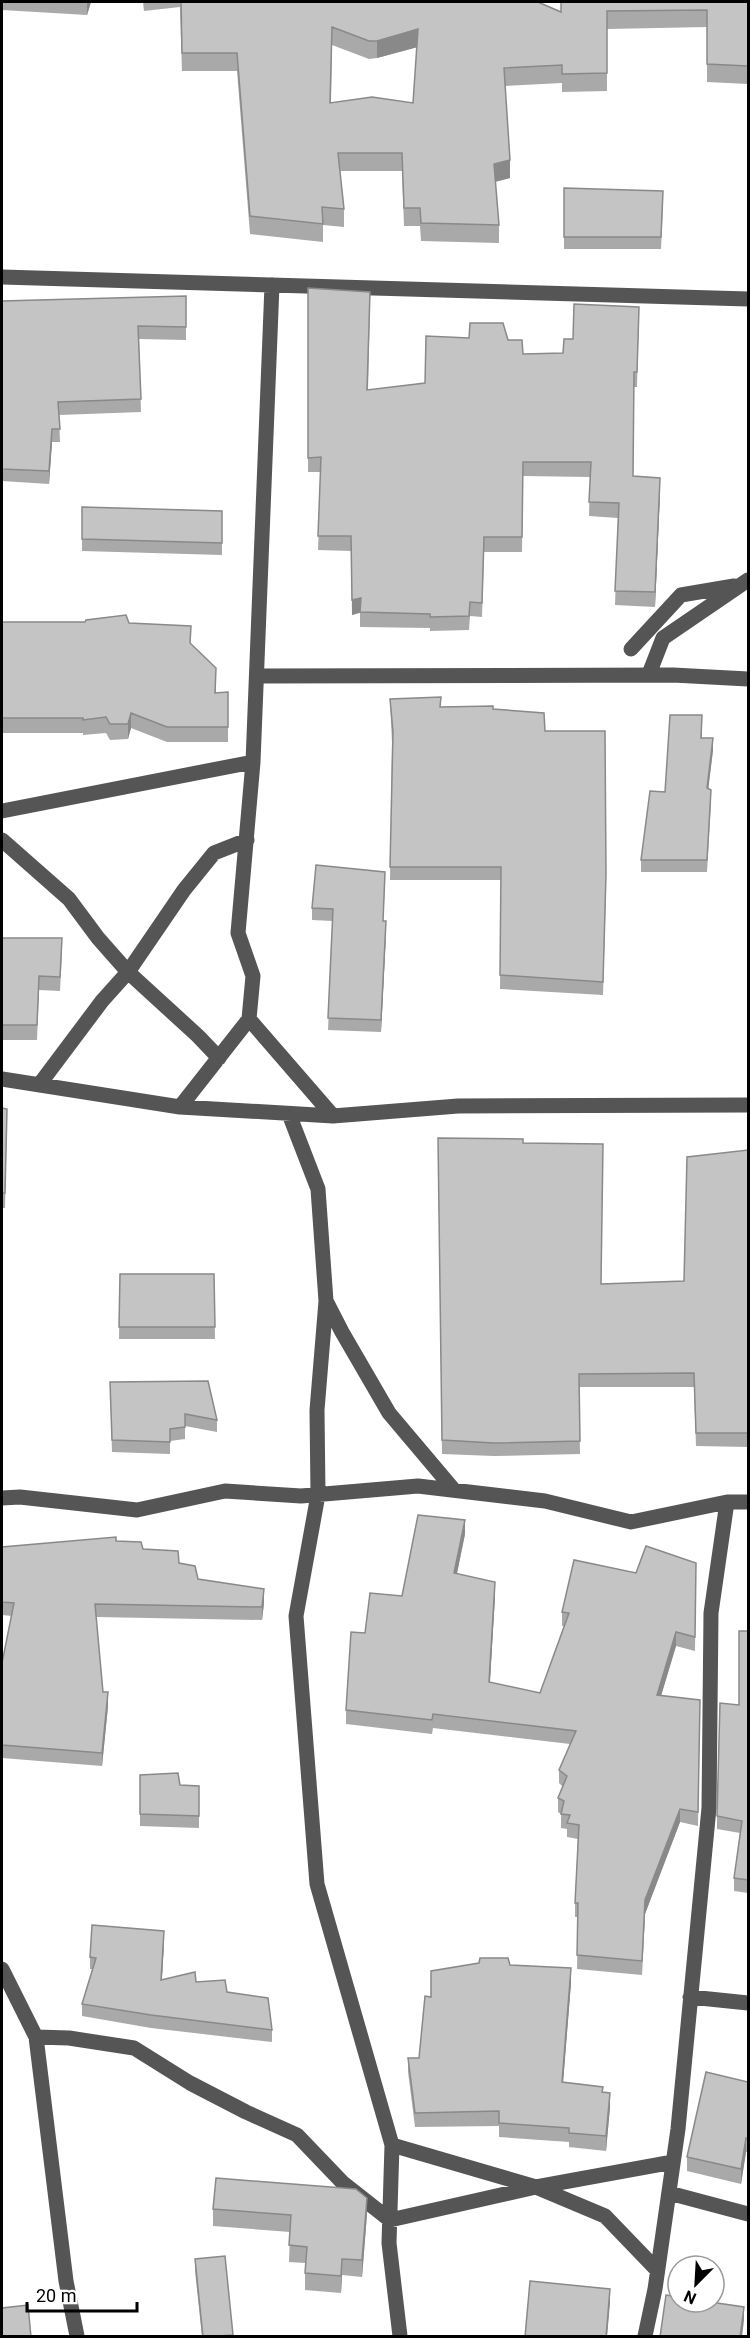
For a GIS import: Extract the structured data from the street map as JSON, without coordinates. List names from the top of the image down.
{
  "scale_bar": "20 m",
  "north": "bottom left"
}
